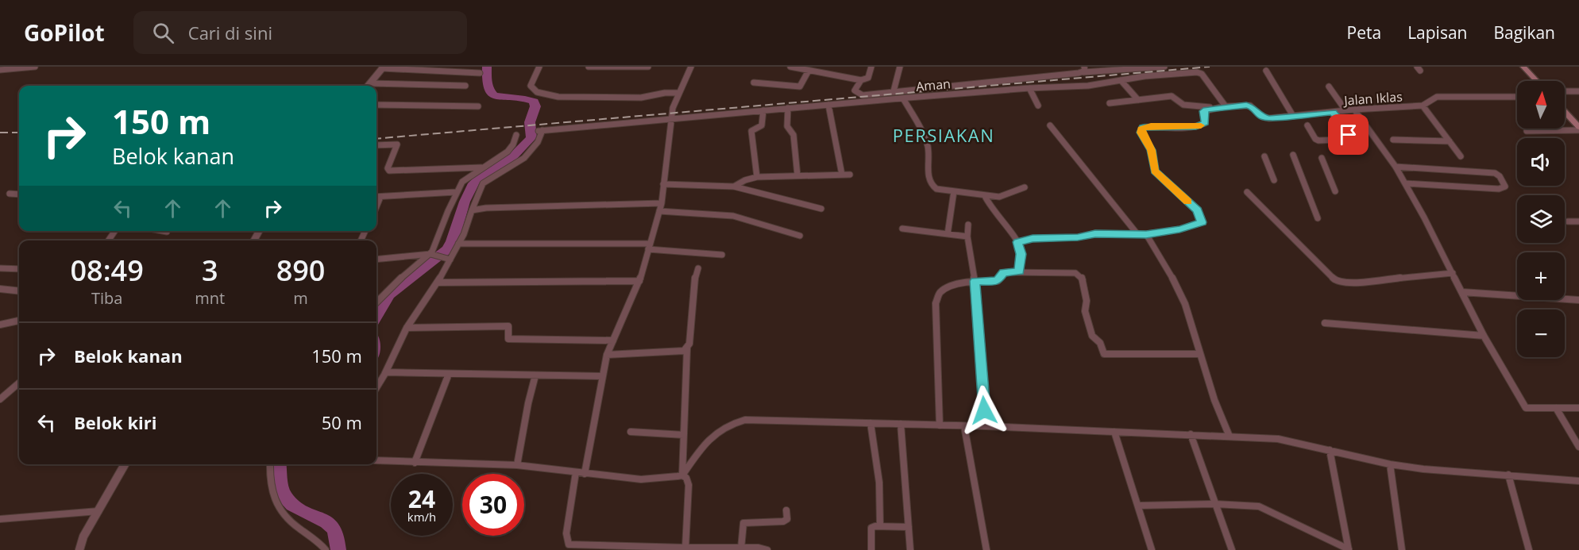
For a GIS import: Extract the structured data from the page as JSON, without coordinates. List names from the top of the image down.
{
  "streets": {
    "street": ["Aman", "Jalan Iklas"]
  },
  "crossings": [
    ["Aman", "Jalan Iklas"]
  ],
  "districts": ["PERSIAKAN"],
  "north": "top",
  "page": {
    "header": "GoPilot",
    "search": "Cari di sini",
    "nav": ["Peta", "Lapisan", "Bagikan"],
    "map_buttons": ["+", "−"],
    "turn": ["150 m", "Belok kanan"],
    "eta": [
      "08:49",
      "Tiba",
      "3",
      "mnt",
      "890",
      "m"
    ],
    "list": [
      {
        "name": "Belok kanan",
        "value": "150 m"
      },
      {
        "name": "Belok kiri",
        "value": "50 m"
      }
    ],
    "speed": "24 km/h",
    "limit": "30"
  }
}
